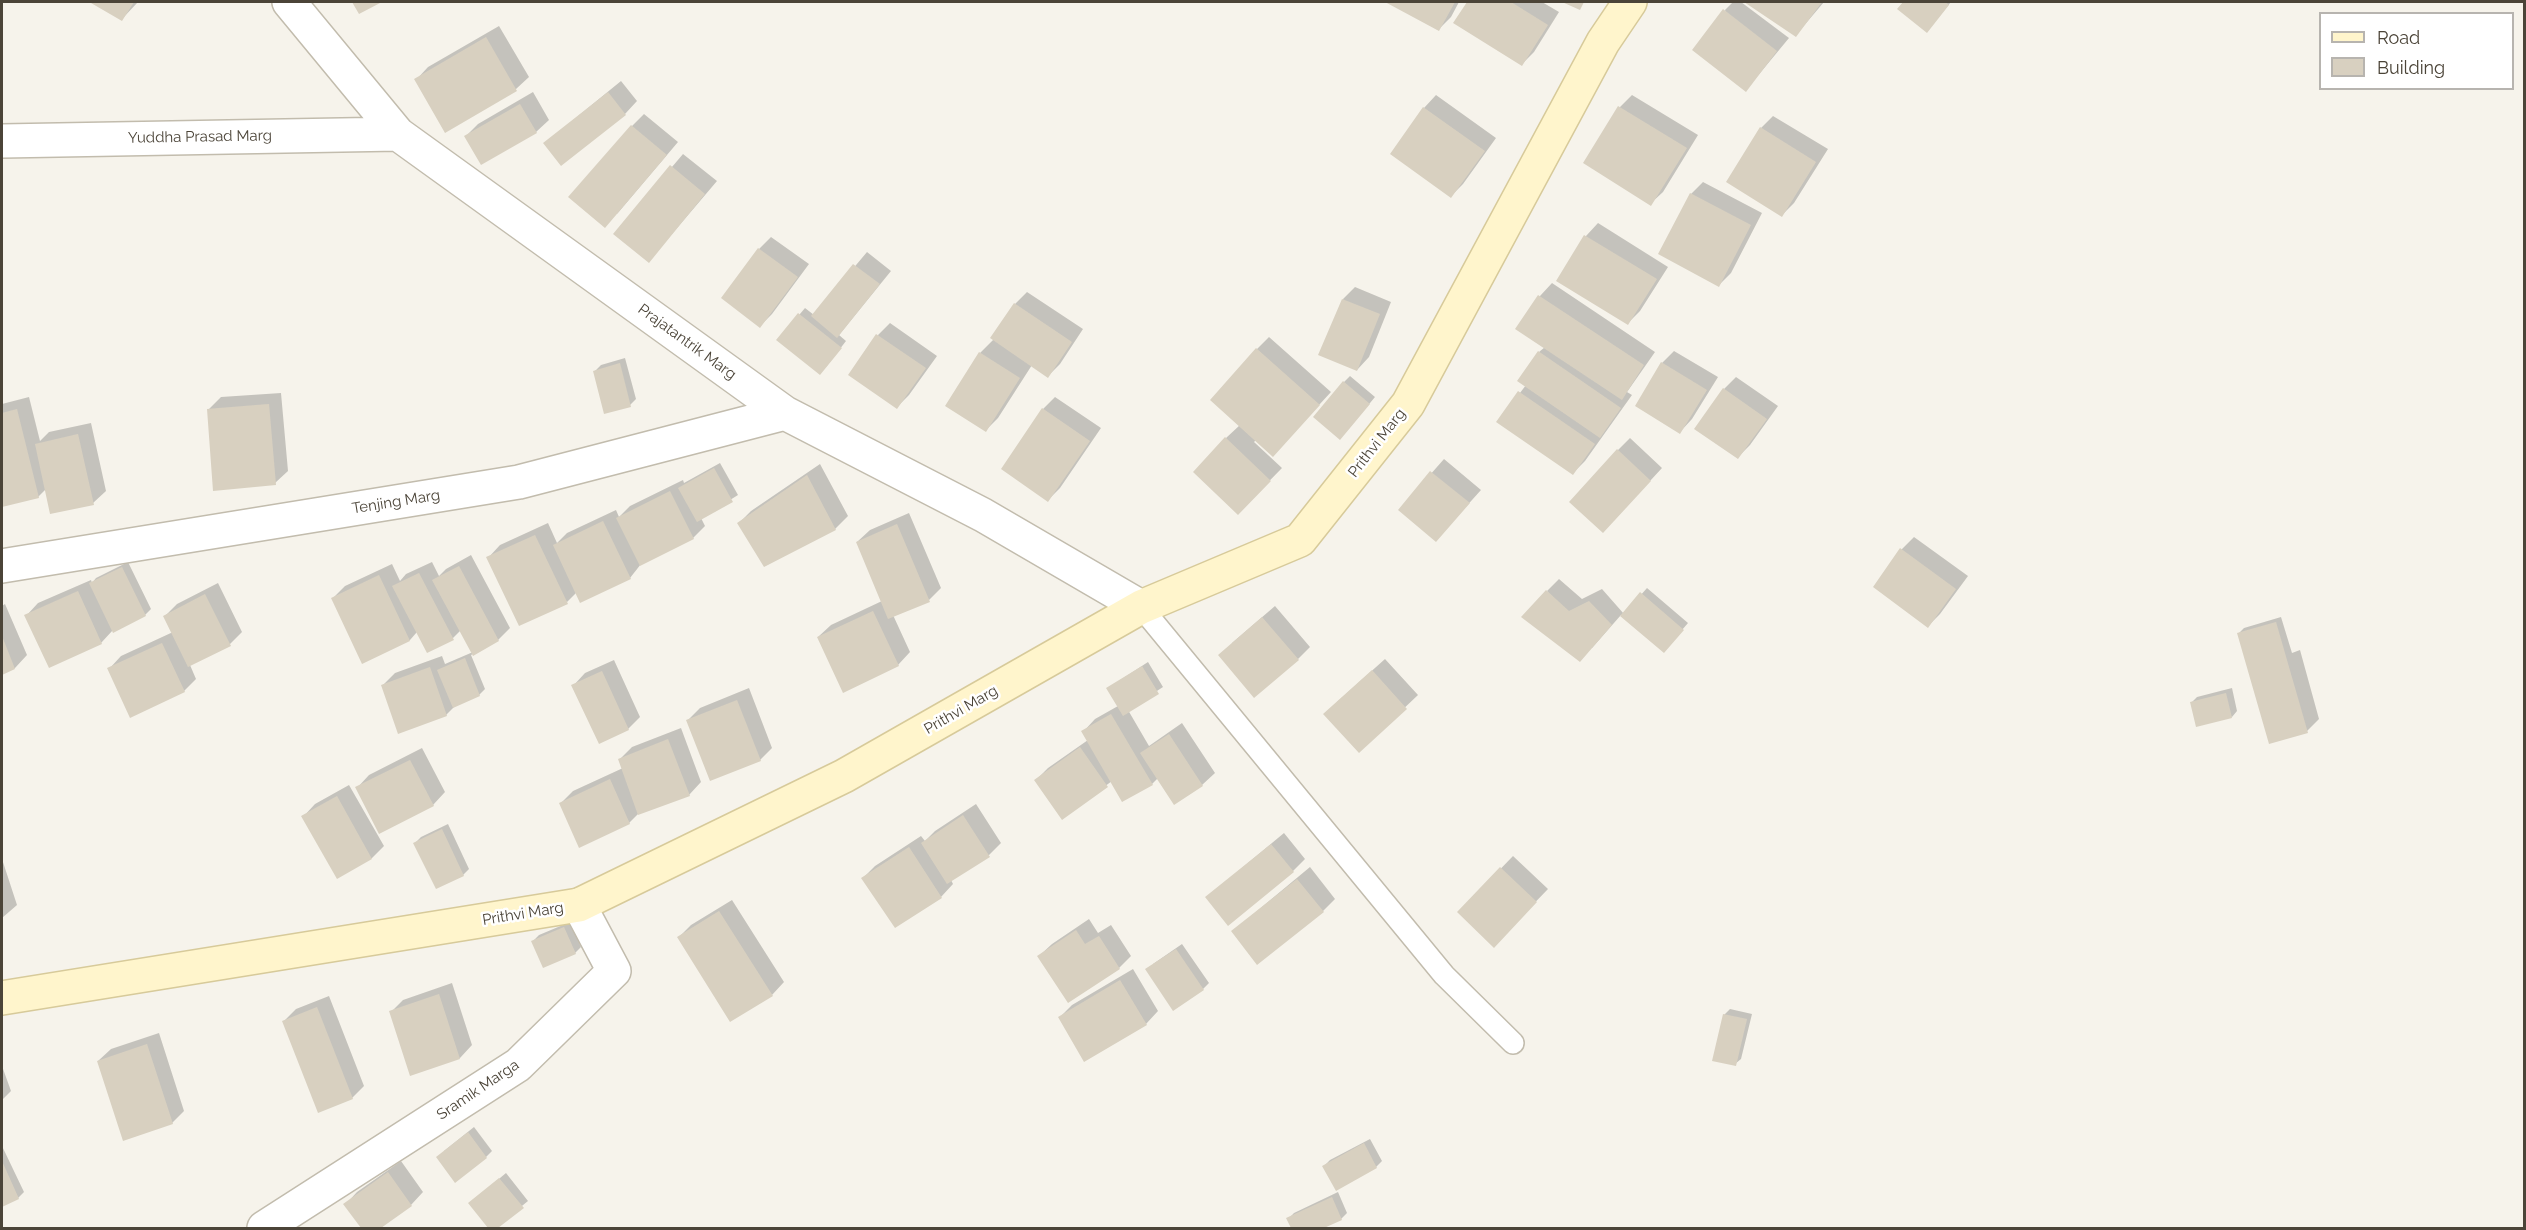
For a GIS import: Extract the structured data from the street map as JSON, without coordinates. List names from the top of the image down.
{
  "streets": {
    "street": [
      "Yuddha Prasad Marg",
      "Prajatantrik Marg",
      "Prithvi Marg",
      "Tenjing Marg",
      "Sramik Marga"
    ]
  },
  "crossings": [
    ["Yuddha Prasad Marg", "Prajatantrik Marg"],
    ["Prajatantrik Marg", "Prithvi Marg"],
    ["Prajatantrik Marg", "Tenjing Marg"],
    ["Prithvi Marg", "Sramik Marga"]
  ],
  "legend": ["Road", "Building"]
}
